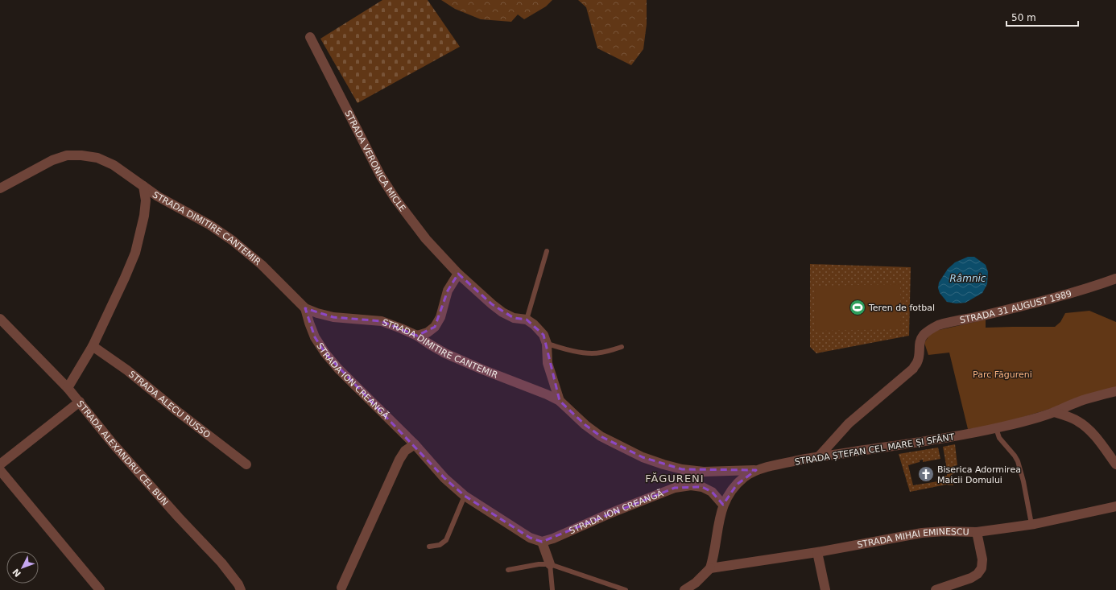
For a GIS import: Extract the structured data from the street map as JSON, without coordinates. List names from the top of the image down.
{
  "streets": {
    "street": [
      "STRADA VERONICA MICLE",
      "STRADA DIMITIRE CANTEMIR",
      "STRADA 31 AUGUST 1989",
      "STRADA ION CREANGĂ",
      "STRADA ALECU RUSSO",
      "STRADA ȘTEFAN CEL MARE ȘI SFÂNT",
      "STRADA ALEXANDRU CEL BUN",
      "STRADA MIHAI EMINESCU"
    ]
  },
  "crossings": [
    ["STRADA VERONICA MICLE", "STRADA DIMITIRE CANTEMIR"],
    ["STRADA DIMITIRE CANTEMIR", "STRADA ION CREANGĂ"],
    ["STRADA DIMITIRE CANTEMIR", "STRADA ȘTEFAN CEL MARE ȘI SFÂNT"],
    ["STRADA 31 AUGUST 1989", "STRADA ȘTEFAN CEL MARE ȘI SFÂNT"],
    ["STRADA ION CREANGĂ", "STRADA ȘTEFAN CEL MARE ȘI SFÂNT"],
    ["STRADA ȘTEFAN CEL MARE ȘI SFÂNT", "STRADA MIHAI EMINESCU"]
  ],
  "districts": ["FĂGURENI"],
  "water": ["Râmnic"],
  "parks": ["Parc Făgureni"],
  "places": {
    "sports": ["Teren de fotbal"],
    "church": ["Biserica Adormirea Maicii Domului"]
  },
  "scale_bar": "50 m",
  "north": "bottom left"
}
